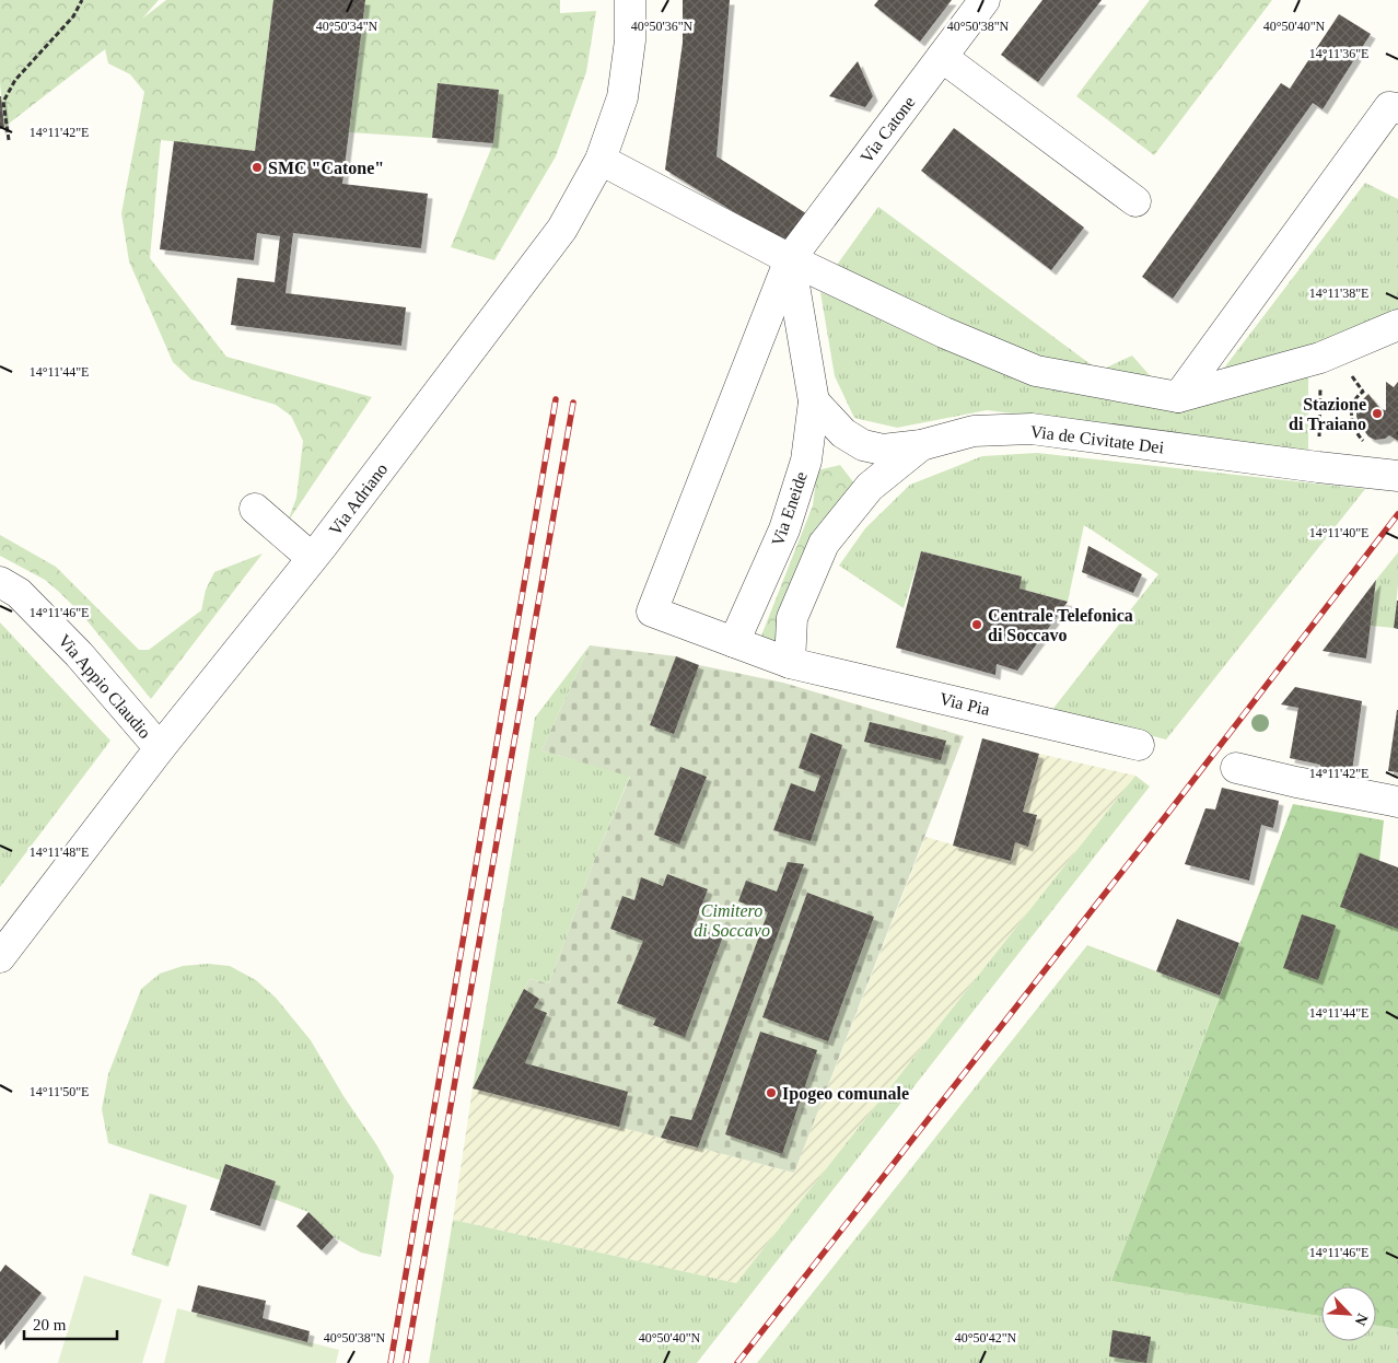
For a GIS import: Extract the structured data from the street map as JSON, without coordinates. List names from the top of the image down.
{
  "streets": {
    "street": [
      "Via Catone",
      "Via de Civitate Dei",
      "Via Adriano",
      "Via Eneide",
      "Via Appio Claudio",
      "Via Pia"
    ]
  },
  "crossings": [
    ["Via Catone", "Via Eneide"],
    ["Via de Civitate Dei", "Via Eneide"],
    ["Via Adriano", "Via Appio Claudio"]
  ],
  "parks": ["Cimitero di Soccavo"],
  "places": [
    "SMC \"Catone\"",
    "Stazione di Traiano",
    "Centrale Telefonica di Soccavo",
    "Ipogeo comunale"
  ],
  "scale_bar": "20 m",
  "north": "bottom right",
  "coordinates": [
    "40°50'34\"N",
    "40°50'36\"N",
    "40°50'38\"N",
    "40°50'40\"N",
    "14°11'36\"E",
    "14°11'42\"E",
    "14°11'38\"E",
    "14°11'44\"E",
    "14°11'40\"E",
    "14°11'46\"E",
    "14°11'48\"E",
    "14°11'50\"E",
    "40°50'42\"N"
  ]
}
